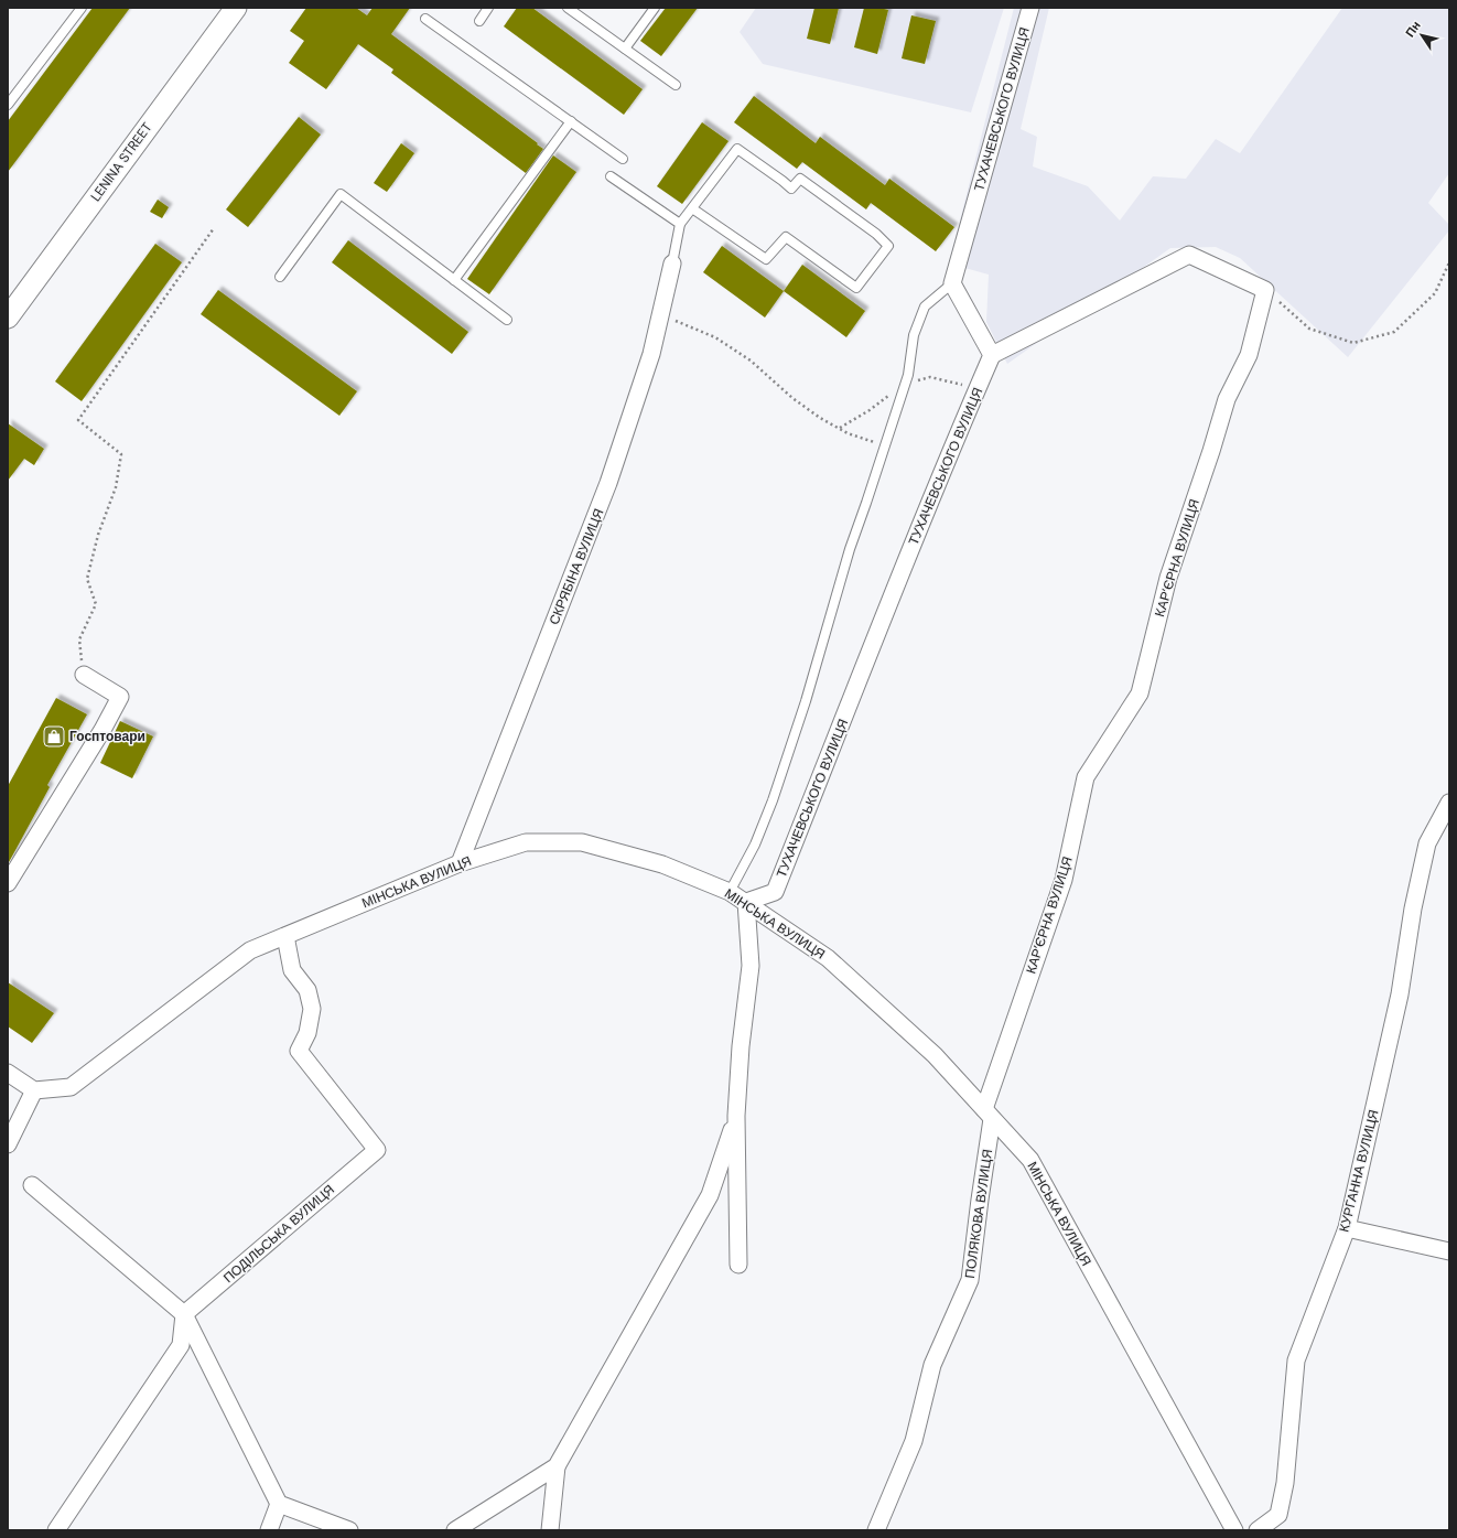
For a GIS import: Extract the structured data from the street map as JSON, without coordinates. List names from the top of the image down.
{
  "streets": {
    "street": [
      "ТУХАЧЕВСЬКОГО ВУЛИЦЯ",
      "LENINA STREET",
      "КАР’ЄРНА ВУЛИЦЯ",
      "СКРЯБІНА ВУЛИЦЯ",
      "МІНСЬКА ВУЛИЦЯ",
      "КУРГАННА ВУЛИЦЯ",
      "ПОЛЯКОВА ВУЛИЦЯ",
      "ПОДІЛЬСЬКА ВУЛИЦЯ"
    ]
  },
  "crossings": [
    ["ТУХАЧЕВСЬКОГО ВУЛИЦЯ", "МІНСЬКА ВУЛИЦЯ"],
    ["КАР’ЄРНА ВУЛИЦЯ", "МІНСЬКА ВУЛИЦЯ"],
    ["КАР’ЄРНА ВУЛИЦЯ", "ПОЛЯКОВА ВУЛИЦЯ"],
    ["СКРЯБІНА ВУЛИЦЯ", "МІНСЬКА ВУЛИЦЯ"],
    ["МІНСЬКА ВУЛИЦЯ", "ПОЛЯКОВА ВУЛИЦЯ"],
    ["МІНСЬКА ВУЛИЦЯ", "ПОДІЛЬСЬКА ВУЛИЦЯ"]
  ],
  "places": {
    "shop": ["Госптовари"]
  },
  "north": "top left"
}
